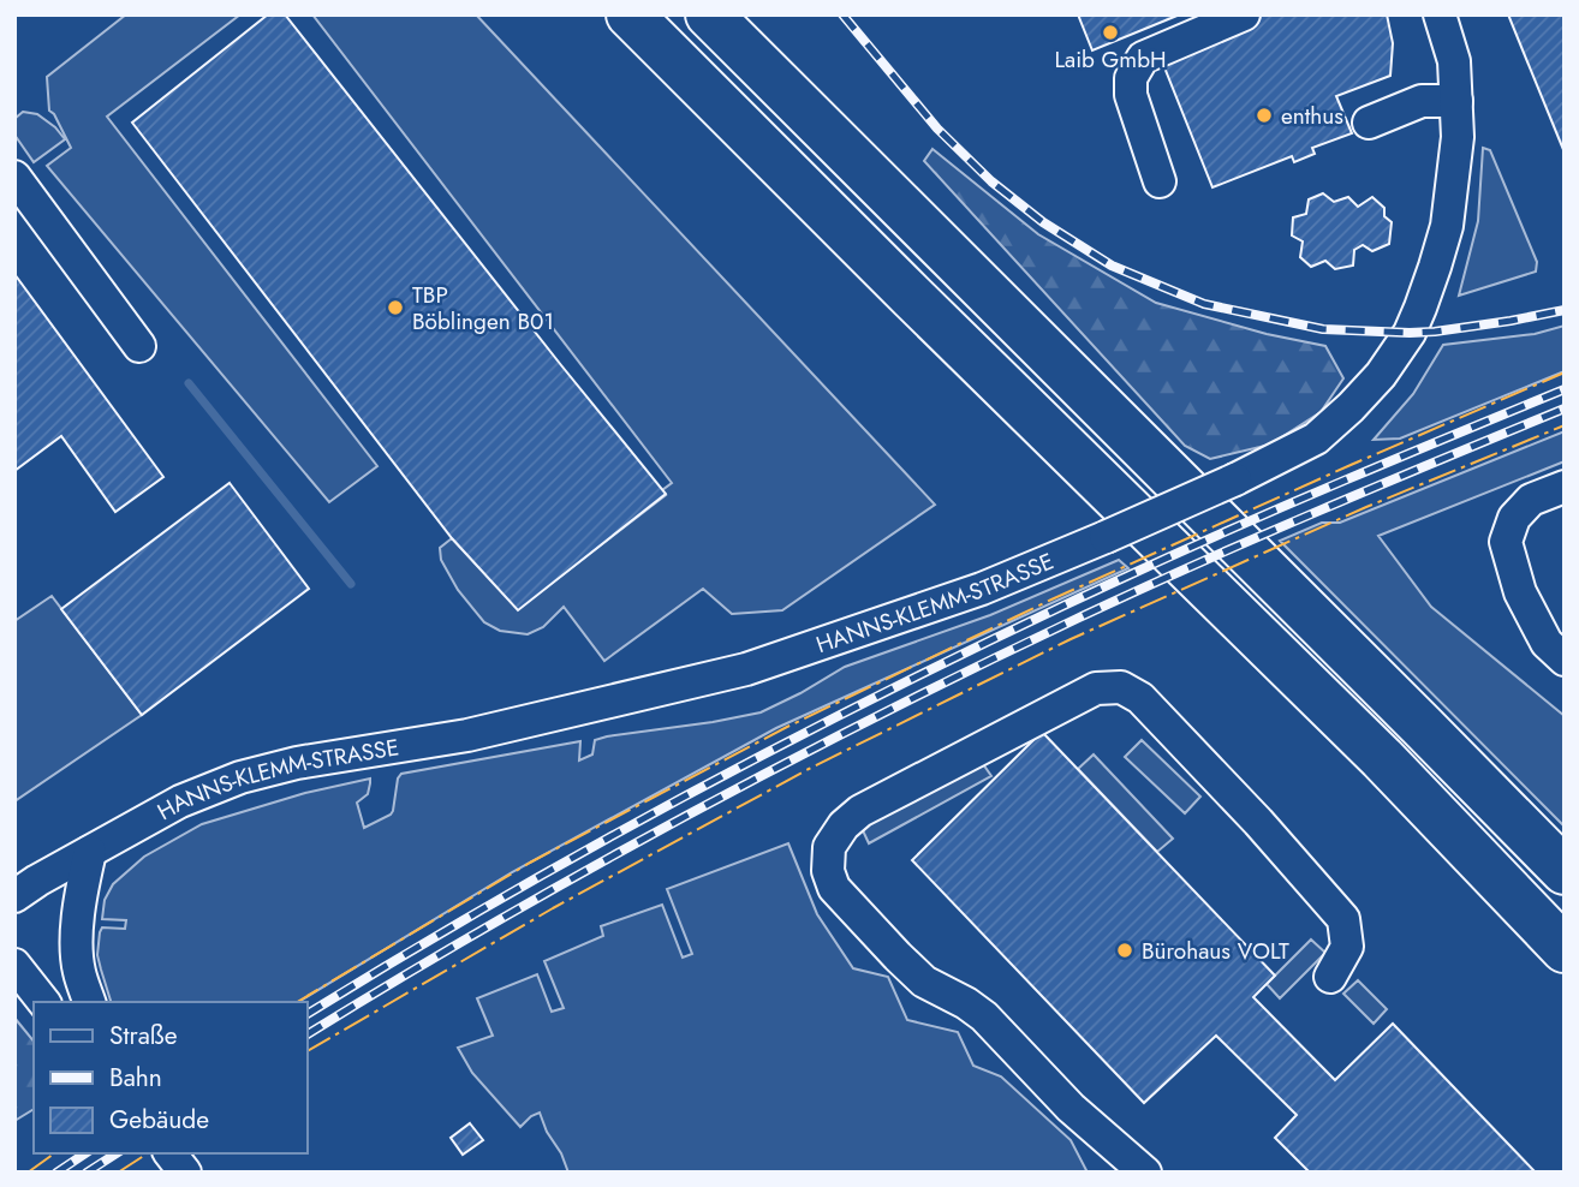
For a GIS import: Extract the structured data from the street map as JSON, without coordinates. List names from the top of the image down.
{
  "streets": {
    "street": ["HANNS-KLEMM-STRASSE"]
  },
  "places": [
    "Laib GmbH",
    "enthus",
    "TBP Böblingen B01",
    "Bürohaus VOLT"
  ],
  "legend": ["Straße", "Bahn", "Gebäude"]
}
